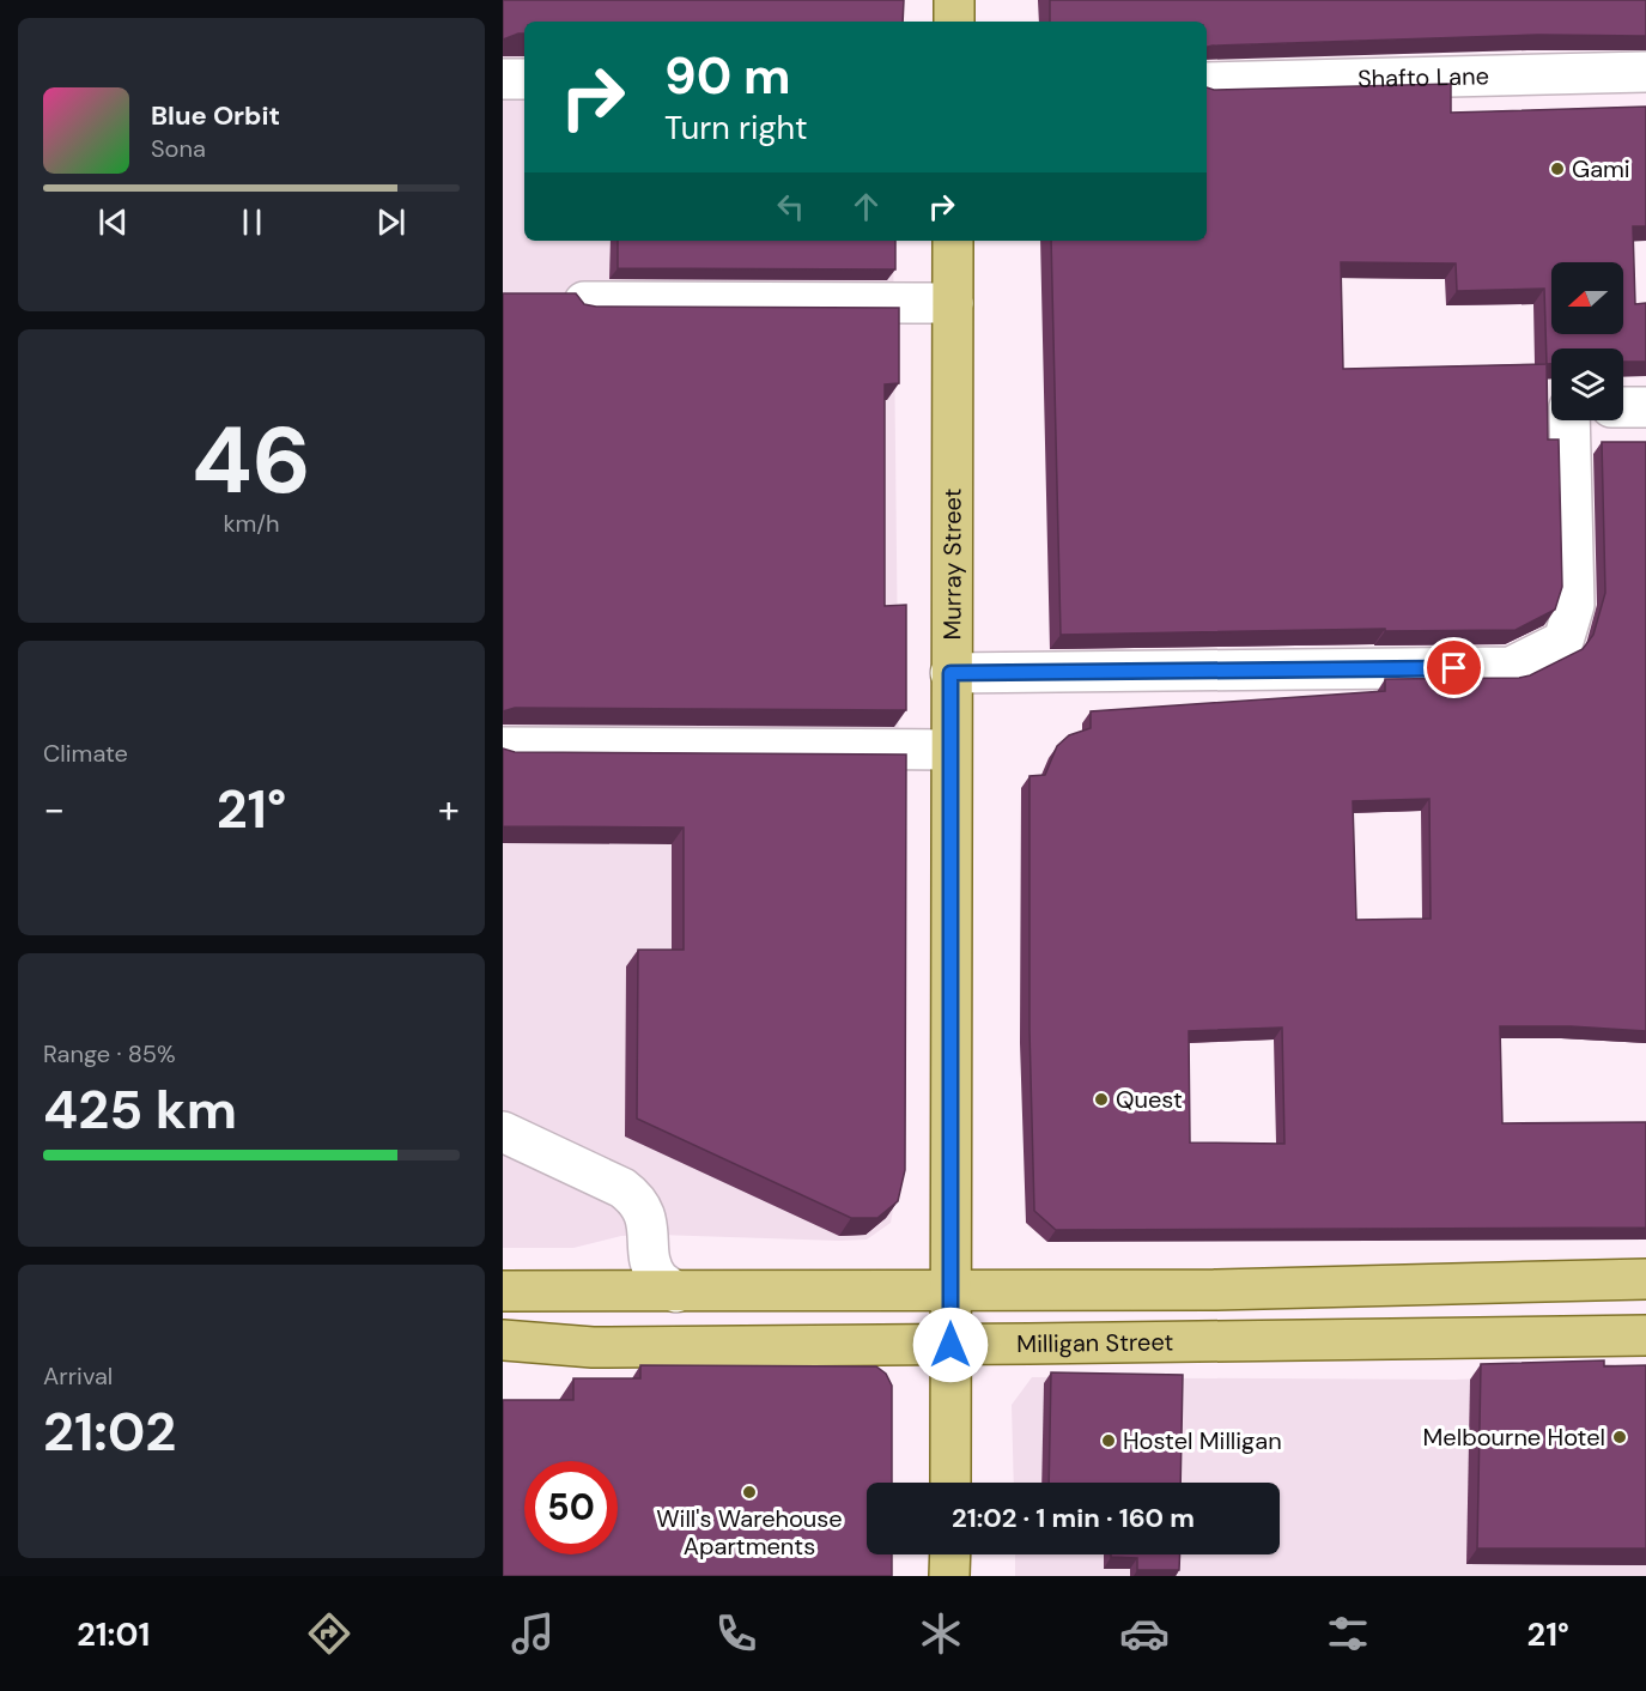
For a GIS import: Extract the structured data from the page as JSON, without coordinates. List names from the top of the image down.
{
  "streets": {
    "main road": ["Murray Street", "Milligan Street"],
    "street": ["Shafto Lane"]
  },
  "crossings": [
    ["Murray Street", "Milligan Street"]
  ],
  "places": [
    "Gami",
    "Quest",
    "Melbourne Hotel",
    "Hostel Milligan",
    "Will's Warehouse Apartments"
  ],
  "north": "left",
  "page": {
    "turn": ["90 m", "Turn right"],
    "song": ["Blue Orbit", "Sona"],
    "tile": [
      ["46", "km/h"],
      "Climate",
      ["Range · 85%", "425 km"],
      ["Arrival", "21:02"]
    ],
    "heat": ["−", "21°", "+"],
    "limit": "50",
    "trip": "21:02 · 1 min · 160 m",
    "tabs": ["21:01", "21°"]
  }
}
